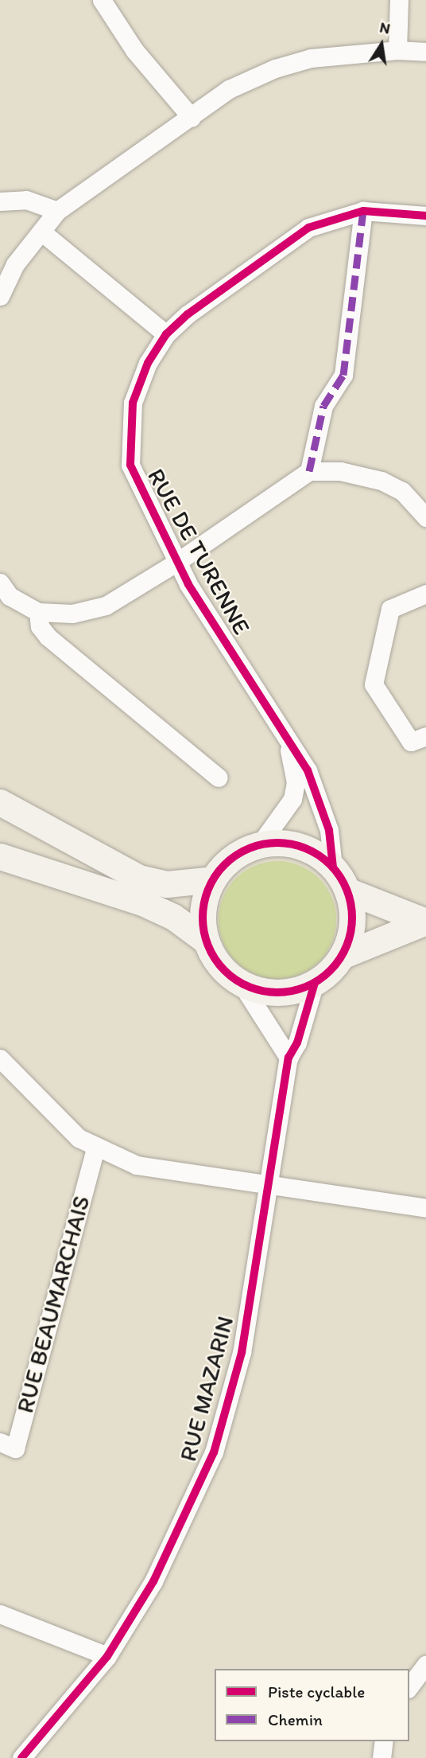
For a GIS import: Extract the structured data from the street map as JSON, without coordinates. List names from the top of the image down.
{
  "streets": {
    "street": ["RUE DE TURENNE", "RUE BEAUMARCHAIS", "RUE MAZARIN"]
  },
  "crossings": [
    ["RUE DE TURENNE", "RUE MAZARIN"]
  ],
  "legend": ["Piste cyclable", "Chemin"],
  "north": "top"
}
